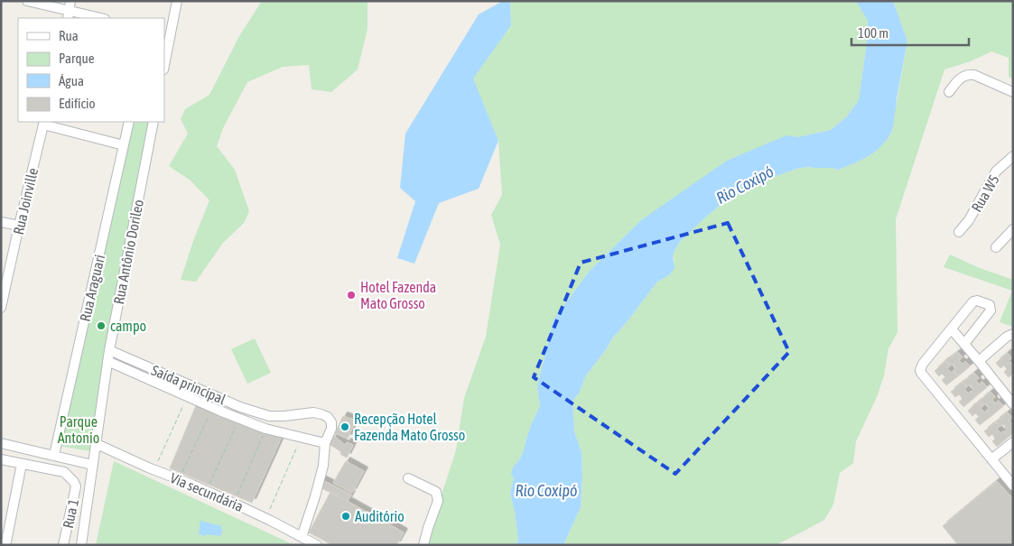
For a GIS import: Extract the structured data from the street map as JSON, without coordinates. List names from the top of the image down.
{
  "streets": {
    "street": [
      "Rua W5",
      "Rua Joinville",
      "Rua Antônio Dorileo",
      "Rua Araguari",
      "Saída principal",
      "Via secundária",
      "Rua 1"
    ]
  },
  "crossings": [
    ["Rua Antônio Dorileo", "Saída principal"],
    ["Rua Antônio Dorileo", "Via secundária"]
  ],
  "water": ["Rio Coxipó"],
  "parks": ["Parque Antonio"],
  "places": [
    "Hotel Fazenda Mato Grosso",
    "campo",
    "Recepção Hotel Fazenda Mato Grosso",
    "Auditório"
  ],
  "legend": [
    "Rua",
    "Parque",
    "Água",
    "Edifício"
  ],
  "scale_bar": "100 m"
}
